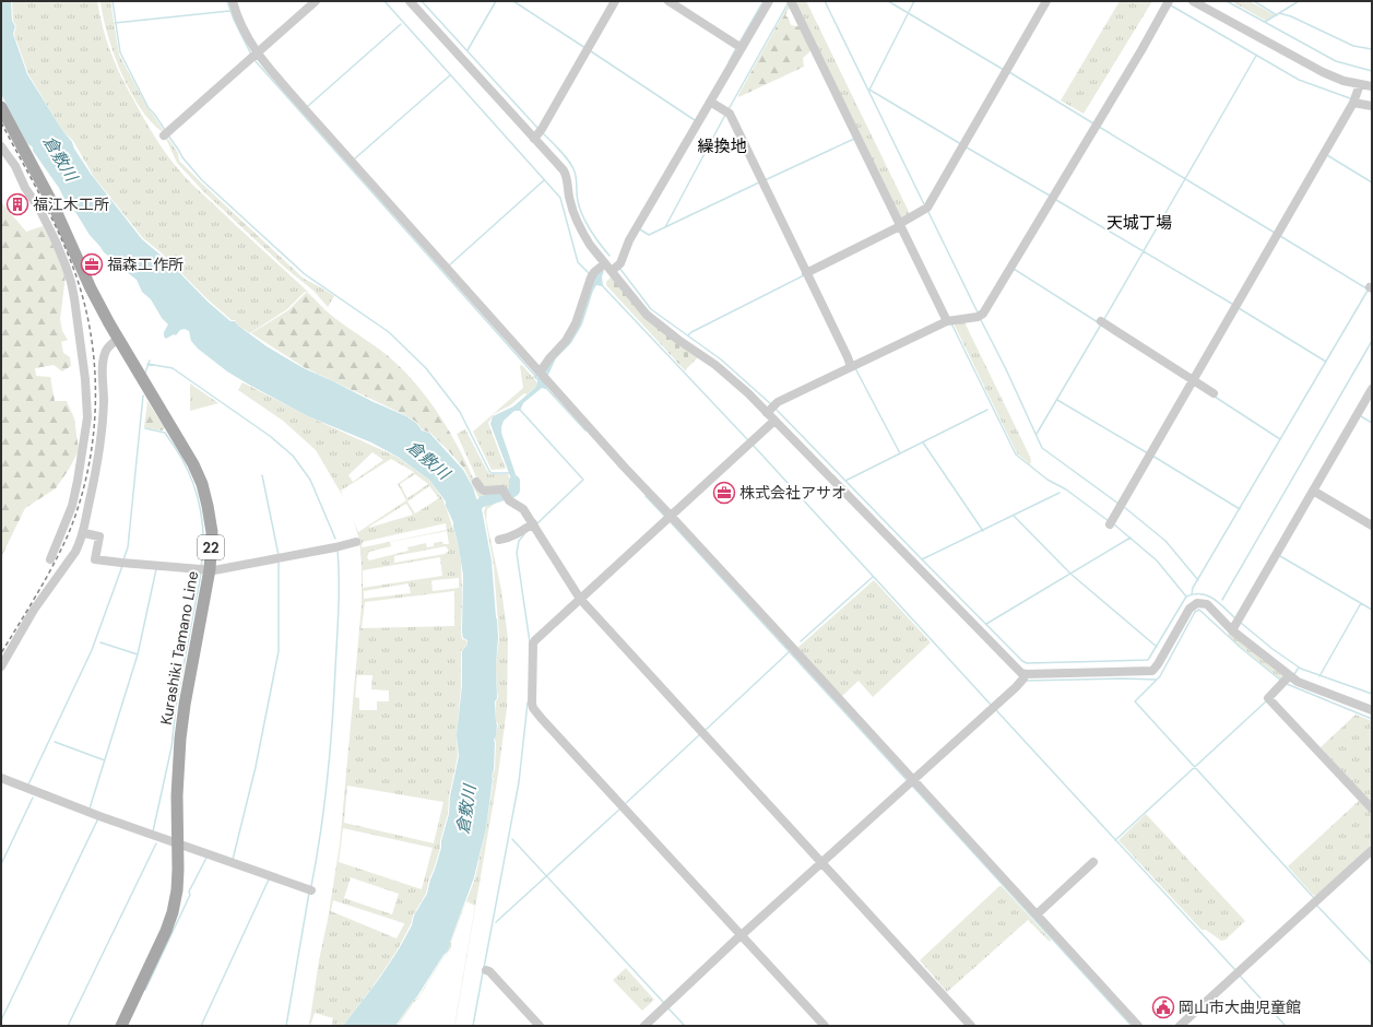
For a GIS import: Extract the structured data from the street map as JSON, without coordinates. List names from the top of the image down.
{
  "streets": {
    "main road": ["22", "Kurashiki Tamano Line"]
  },
  "districts": ["繰換地", "天城丁場"],
  "water": ["倉敷川"],
  "places": {
    "building": ["福江木工所"],
    "office": ["福森工作所", "株式会社アサオ"],
    "public building": ["岡山市大曲児童館"]
  }
}
